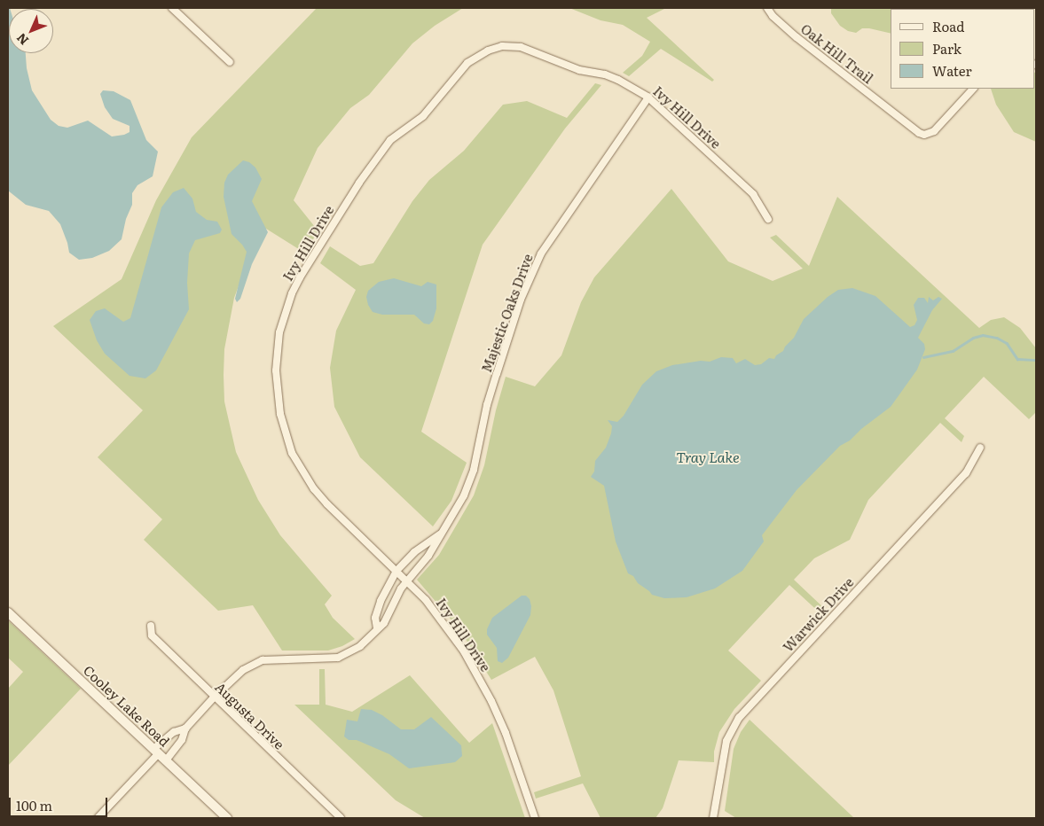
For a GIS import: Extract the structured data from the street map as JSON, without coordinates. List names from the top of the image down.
{
  "streets": {
    "street": [
      "Oak Hill Trail",
      "Ivy Hill Drive",
      "Majestic Oaks Drive",
      "Warwick Drive",
      "Cooley Lake Road",
      "Augusta Drive"
    ]
  },
  "crossings": [
    ["Ivy Hill Drive", "Majestic Oaks Drive"],
    ["Majestic Oaks Drive", "Cooley Lake Road"],
    ["Majestic Oaks Drive", "Augusta Drive"]
  ],
  "water": ["Tray Lake"],
  "legend": ["Road", "Park", "Water"],
  "scale_bar": "100 m",
  "north": "bottom left"
}
